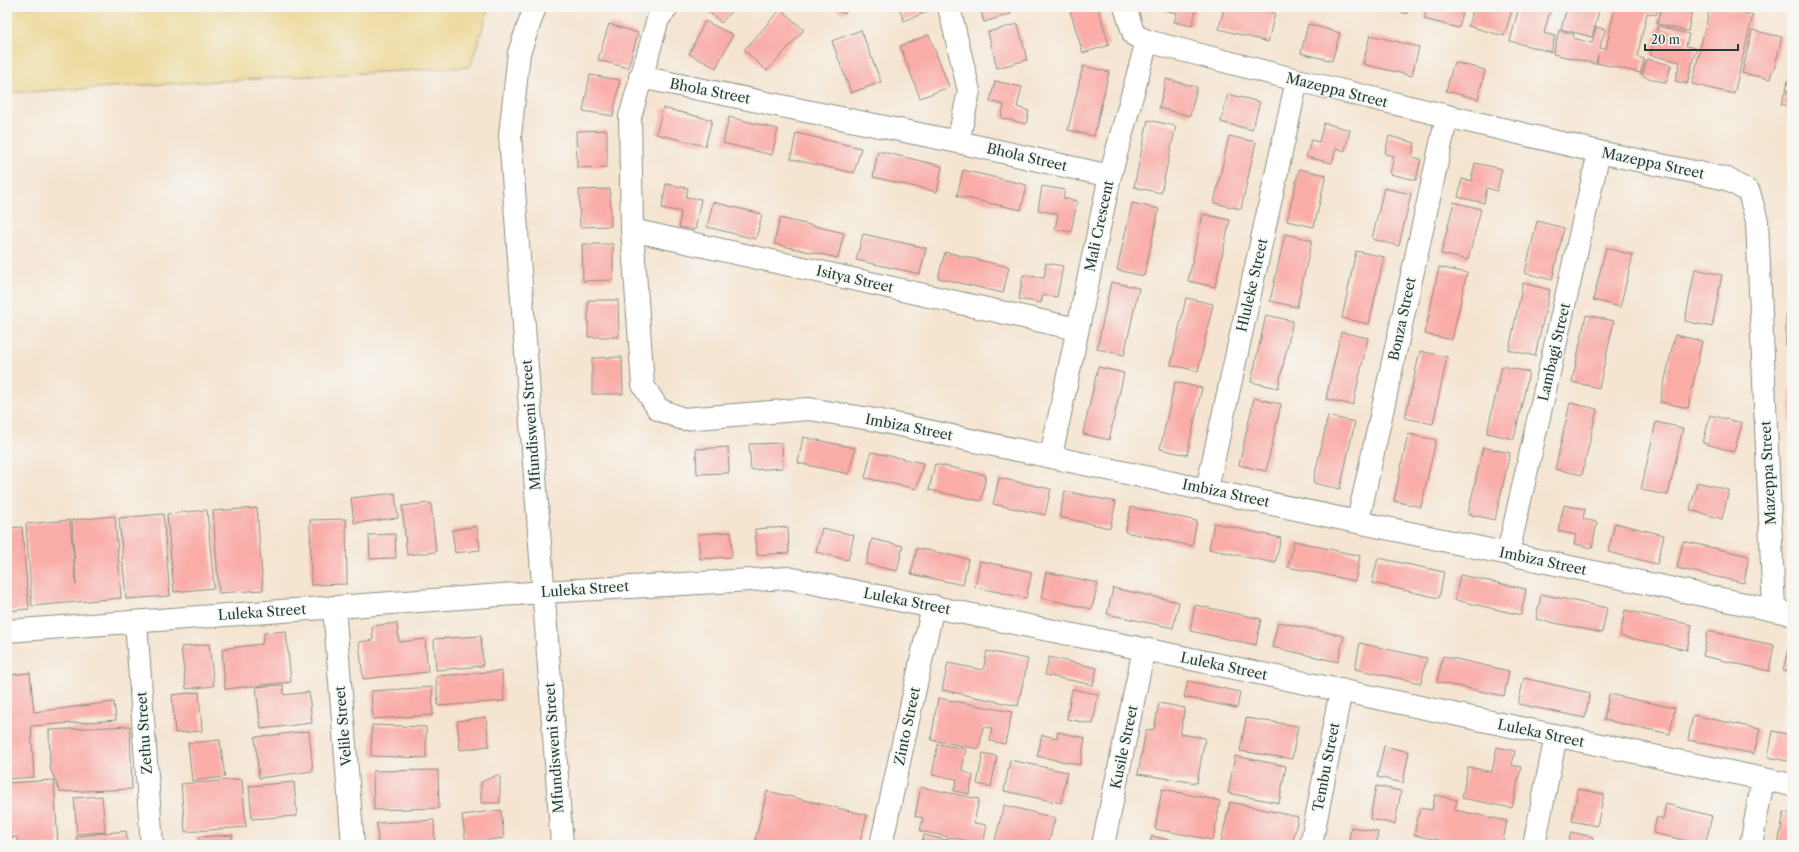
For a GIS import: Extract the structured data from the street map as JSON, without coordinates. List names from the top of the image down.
{
  "streets": {
    "street": [
      "Mazeppa Street",
      "Bhola Street",
      "Mali Crescent",
      "Isitya Street",
      "Hluleke Street",
      "Bonza Street",
      "Lambagi Street",
      "Mfundisweni Street",
      "Imbiza Street",
      "Luleka Street",
      "Velile Street",
      "Zinto Street",
      "Zethu Street",
      "Kusile Street",
      "Tembu Street"
    ]
  },
  "crossings": [
    ["Mazeppa Street", "Mali Crescent"],
    ["Mazeppa Street", "Hluleke Street"],
    ["Mazeppa Street", "Bonza Street"],
    ["Mazeppa Street", "Lambagi Street"],
    ["Mazeppa Street", "Imbiza Street"],
    ["Bhola Street", "Mali Crescent"],
    ["Mali Crescent", "Isitya Street"],
    ["Mali Crescent", "Imbiza Street"],
    ["Isitya Street", "Imbiza Street"],
    ["Hluleke Street", "Imbiza Street"],
    ["Bonza Street", "Imbiza Street"],
    ["Lambagi Street", "Imbiza Street"],
    ["Mfundisweni Street", "Luleka Street"],
    ["Luleka Street", "Velile Street"],
    ["Luleka Street", "Zinto Street"],
    ["Luleka Street", "Zethu Street"],
    ["Luleka Street", "Kusile Street"],
    ["Luleka Street", "Tembu Street"]
  ],
  "scale_bar": "20 m"
}
